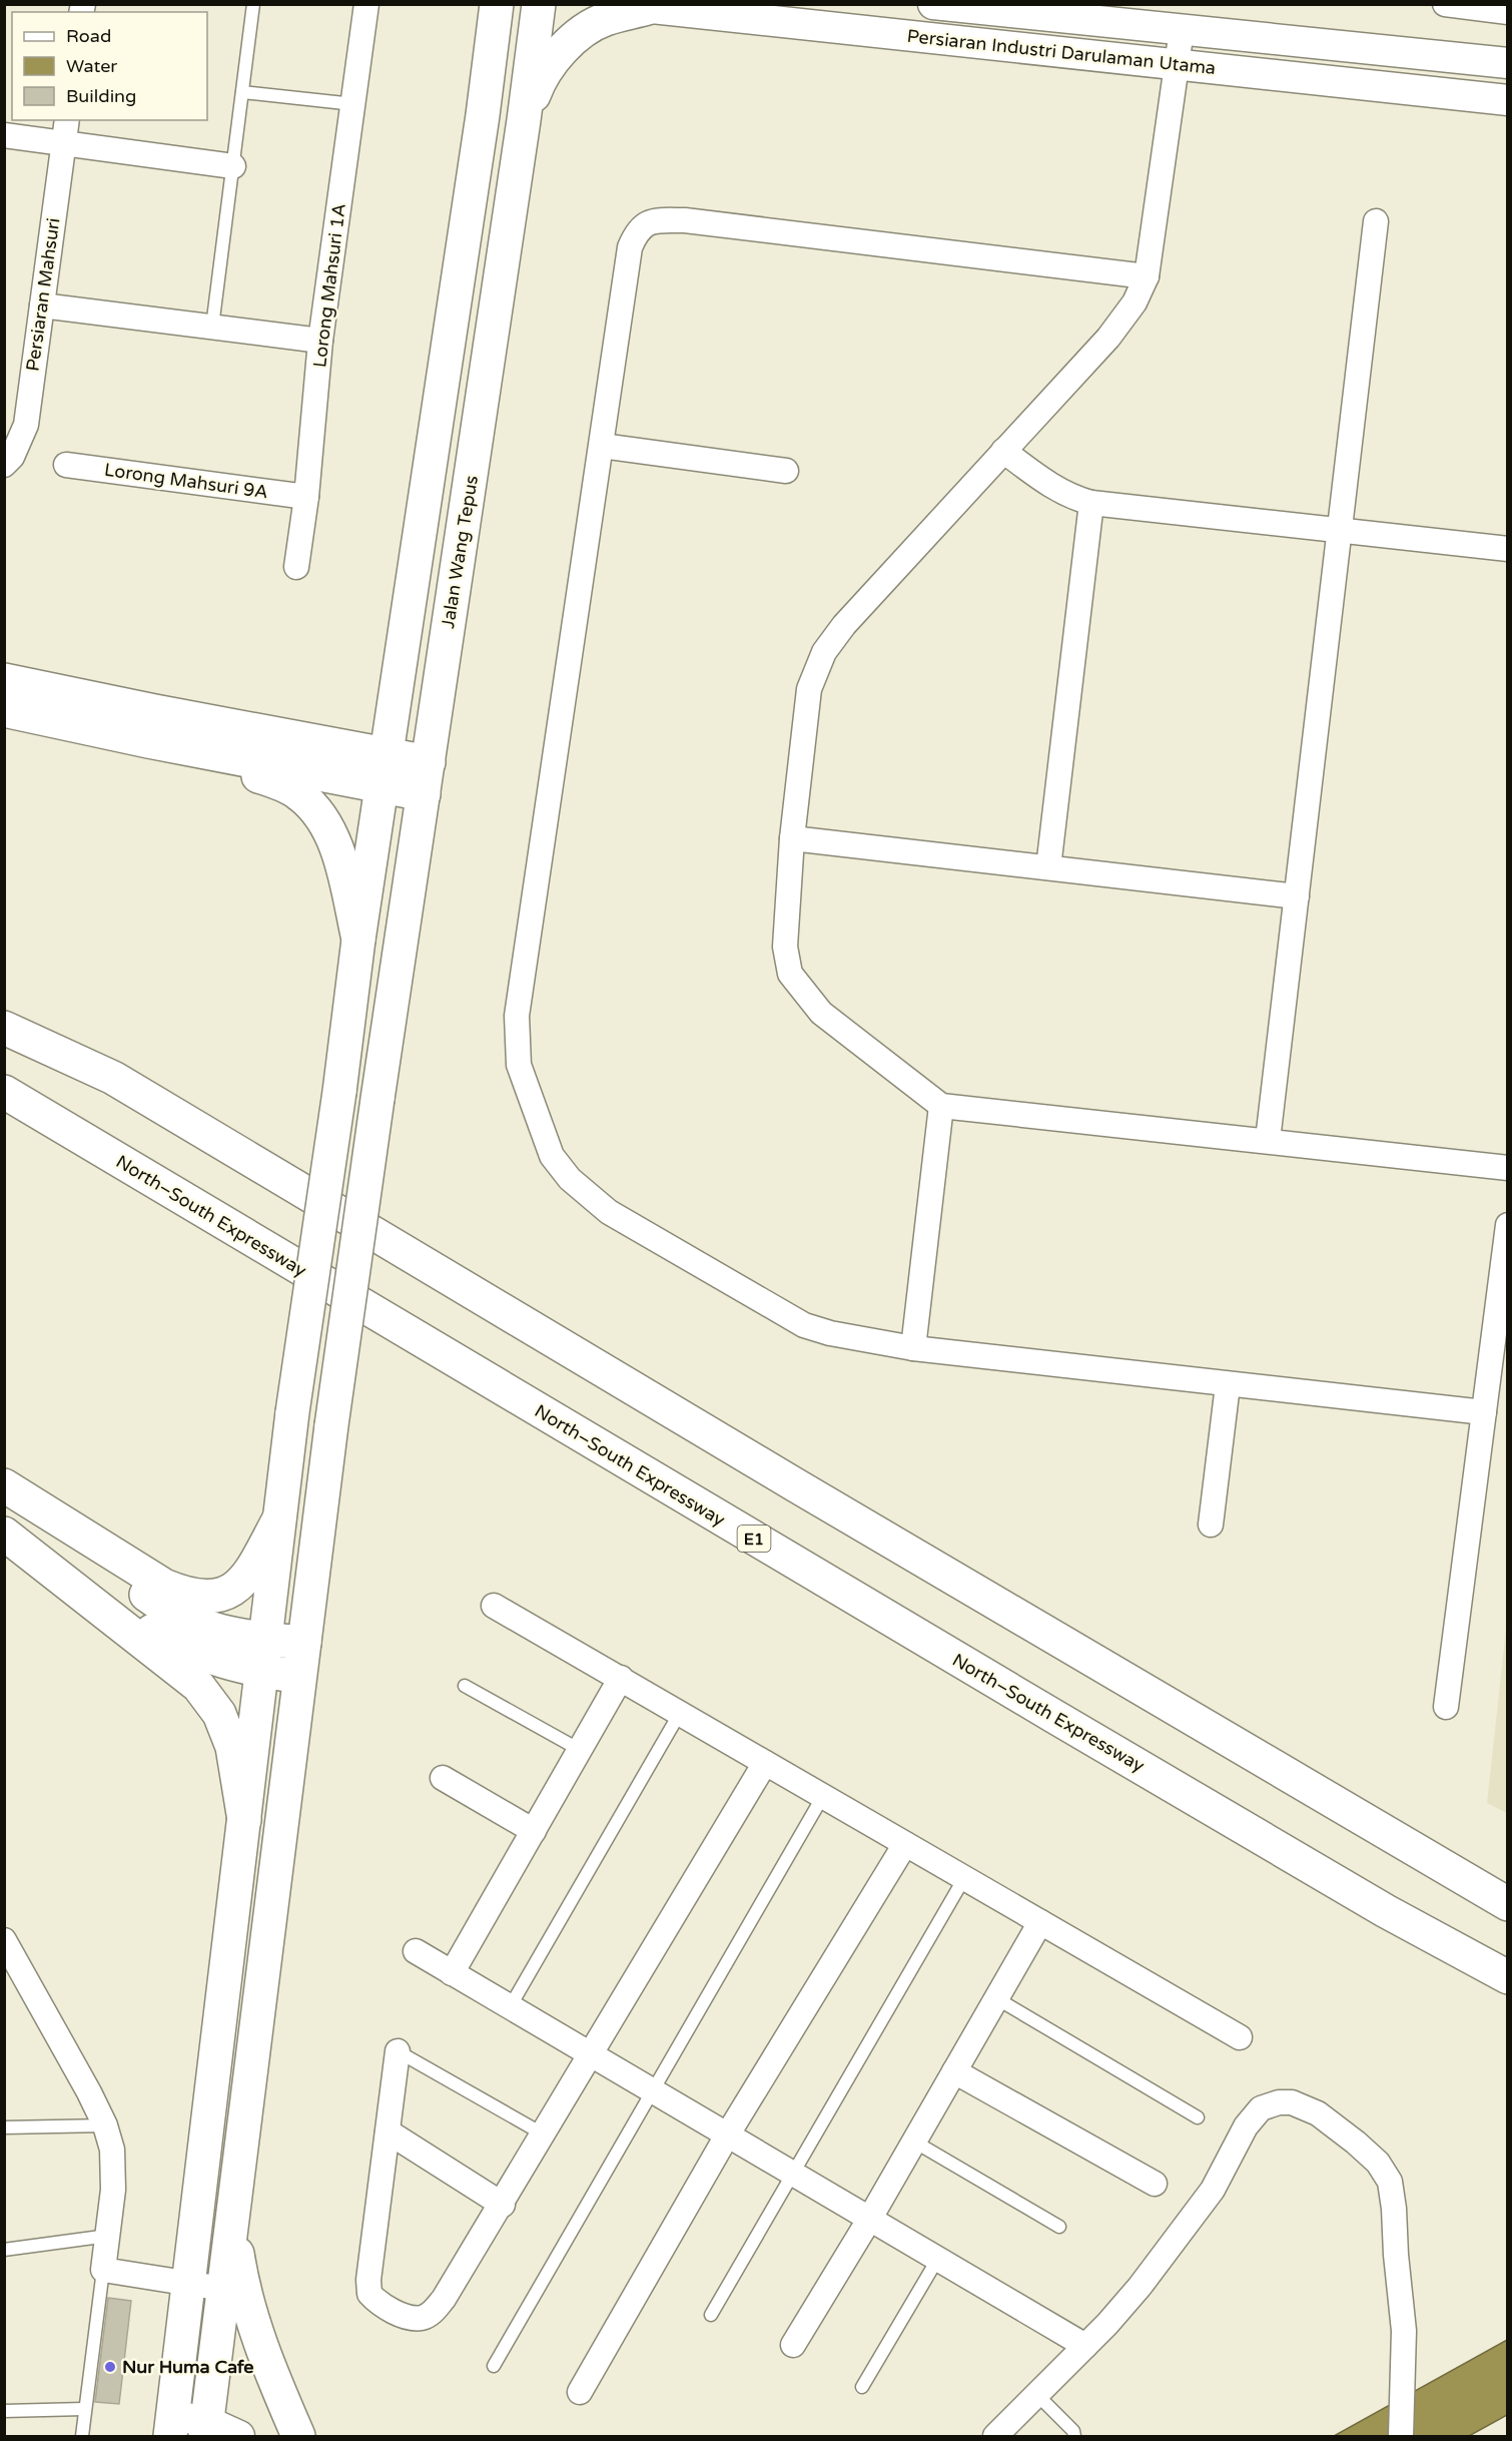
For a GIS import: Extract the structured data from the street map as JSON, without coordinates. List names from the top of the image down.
{
  "streets": {
    "main road": ["Jalan Wang Tepus", "North–South Expressway", "E1"],
    "street": [
      "Persiaran Industri Darulaman Utama",
      "Lorong Mahsuri 1A",
      "Persiaran Mahsuri",
      "Lorong Mahsuri 9A"
    ]
  },
  "crossings": [
    ["Lorong Mahsuri 1A", "Lorong Mahsuri 9A"]
  ],
  "places": ["Nur Huma Cafe"],
  "legend": ["Road", "Water", "Building"]
}
